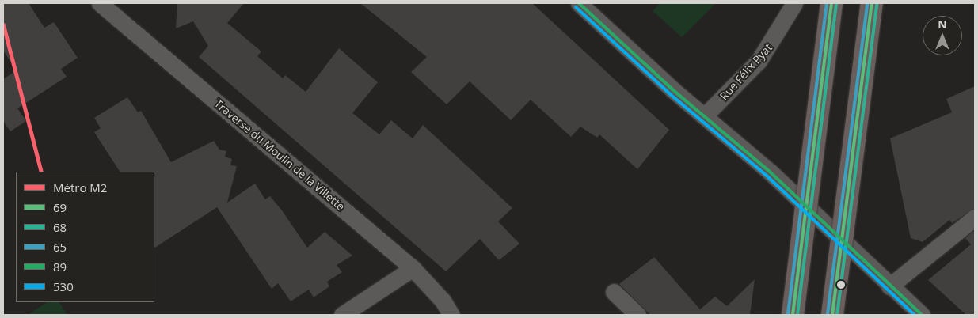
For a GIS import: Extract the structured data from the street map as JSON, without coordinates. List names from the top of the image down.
{
  "streets": {
    "street": ["Rue Félix Pyat", "Traverse du Moulin de la Villette"]
  },
  "lines": [
    "transit line 69",
    "transit line 65",
    "transit line 89",
    "transit line 68",
    "transit line 530",
    "metro line M2"
  ],
  "legend": [
    "Métro M2",
    "69",
    "68",
    "65",
    "89",
    "530"
  ],
  "north": "top"
}
